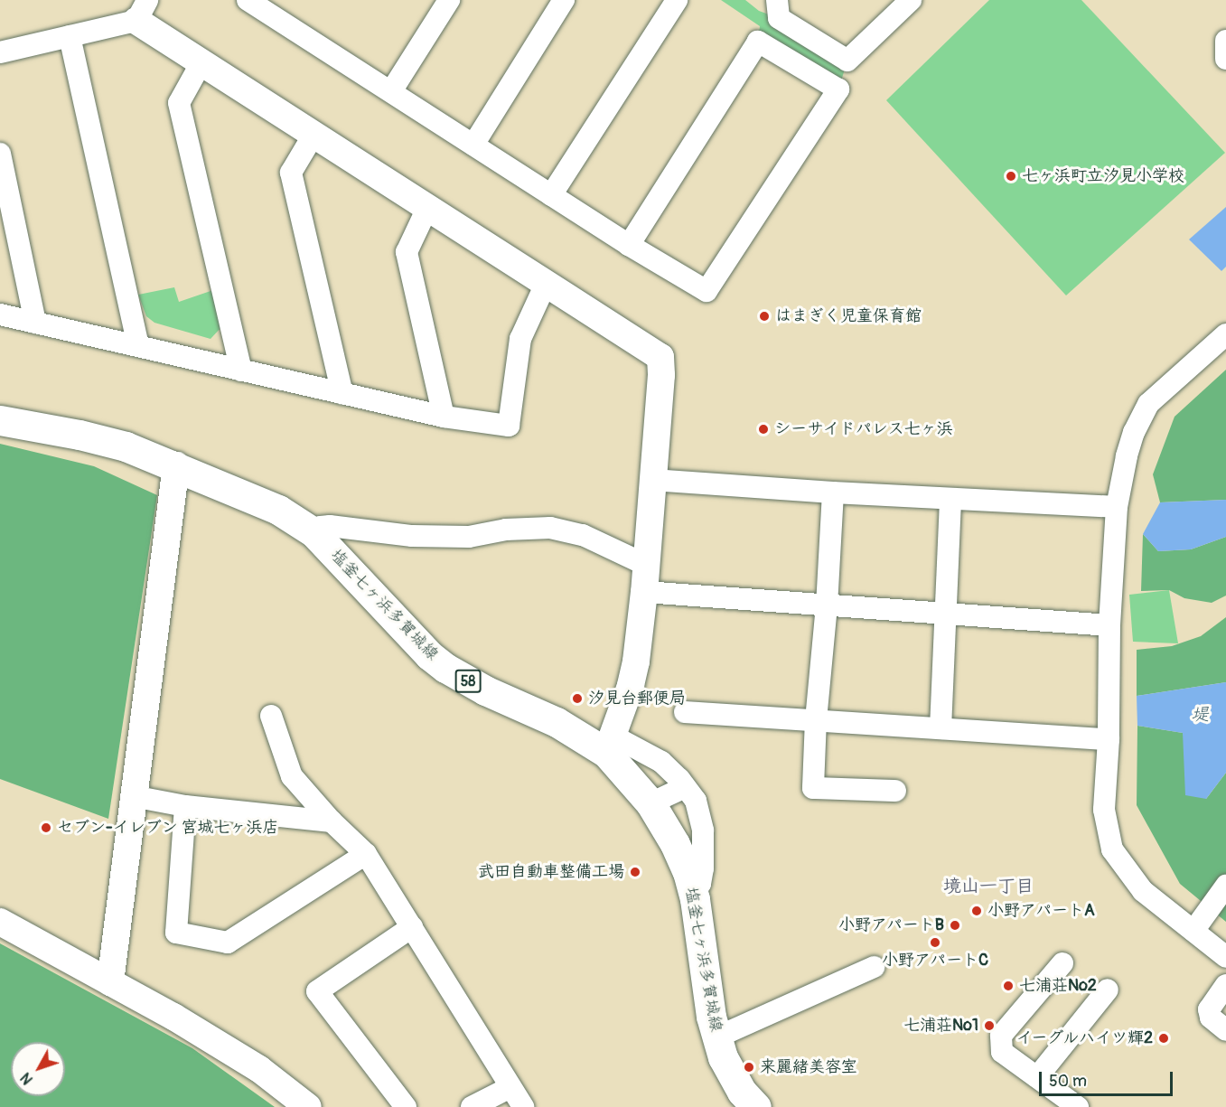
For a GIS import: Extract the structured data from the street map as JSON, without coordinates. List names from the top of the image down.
{
  "streets": {
    "main road": ["塩釜七ヶ浜多賀城線", "58"]
  },
  "districts": ["境山一丁目"],
  "water": ["堤"],
  "places": [
    "七ヶ浜町立汐見小学校",
    "はまぎく児童保育館",
    "シーサイドパレス七ヶ浜",
    "汐見台郵便局",
    "セブン-イレブン 宮城七ヶ浜店",
    "武田自動車整備工場",
    "小野アパートA",
    "小野アパートB",
    "小野アパートC",
    "七浦荘№2",
    "七浦荘№1",
    "イーグルハイツ輝2",
    "来麗緒美容室"
  ],
  "scale_bar": "50 m",
  "north": "bottom left"
}
